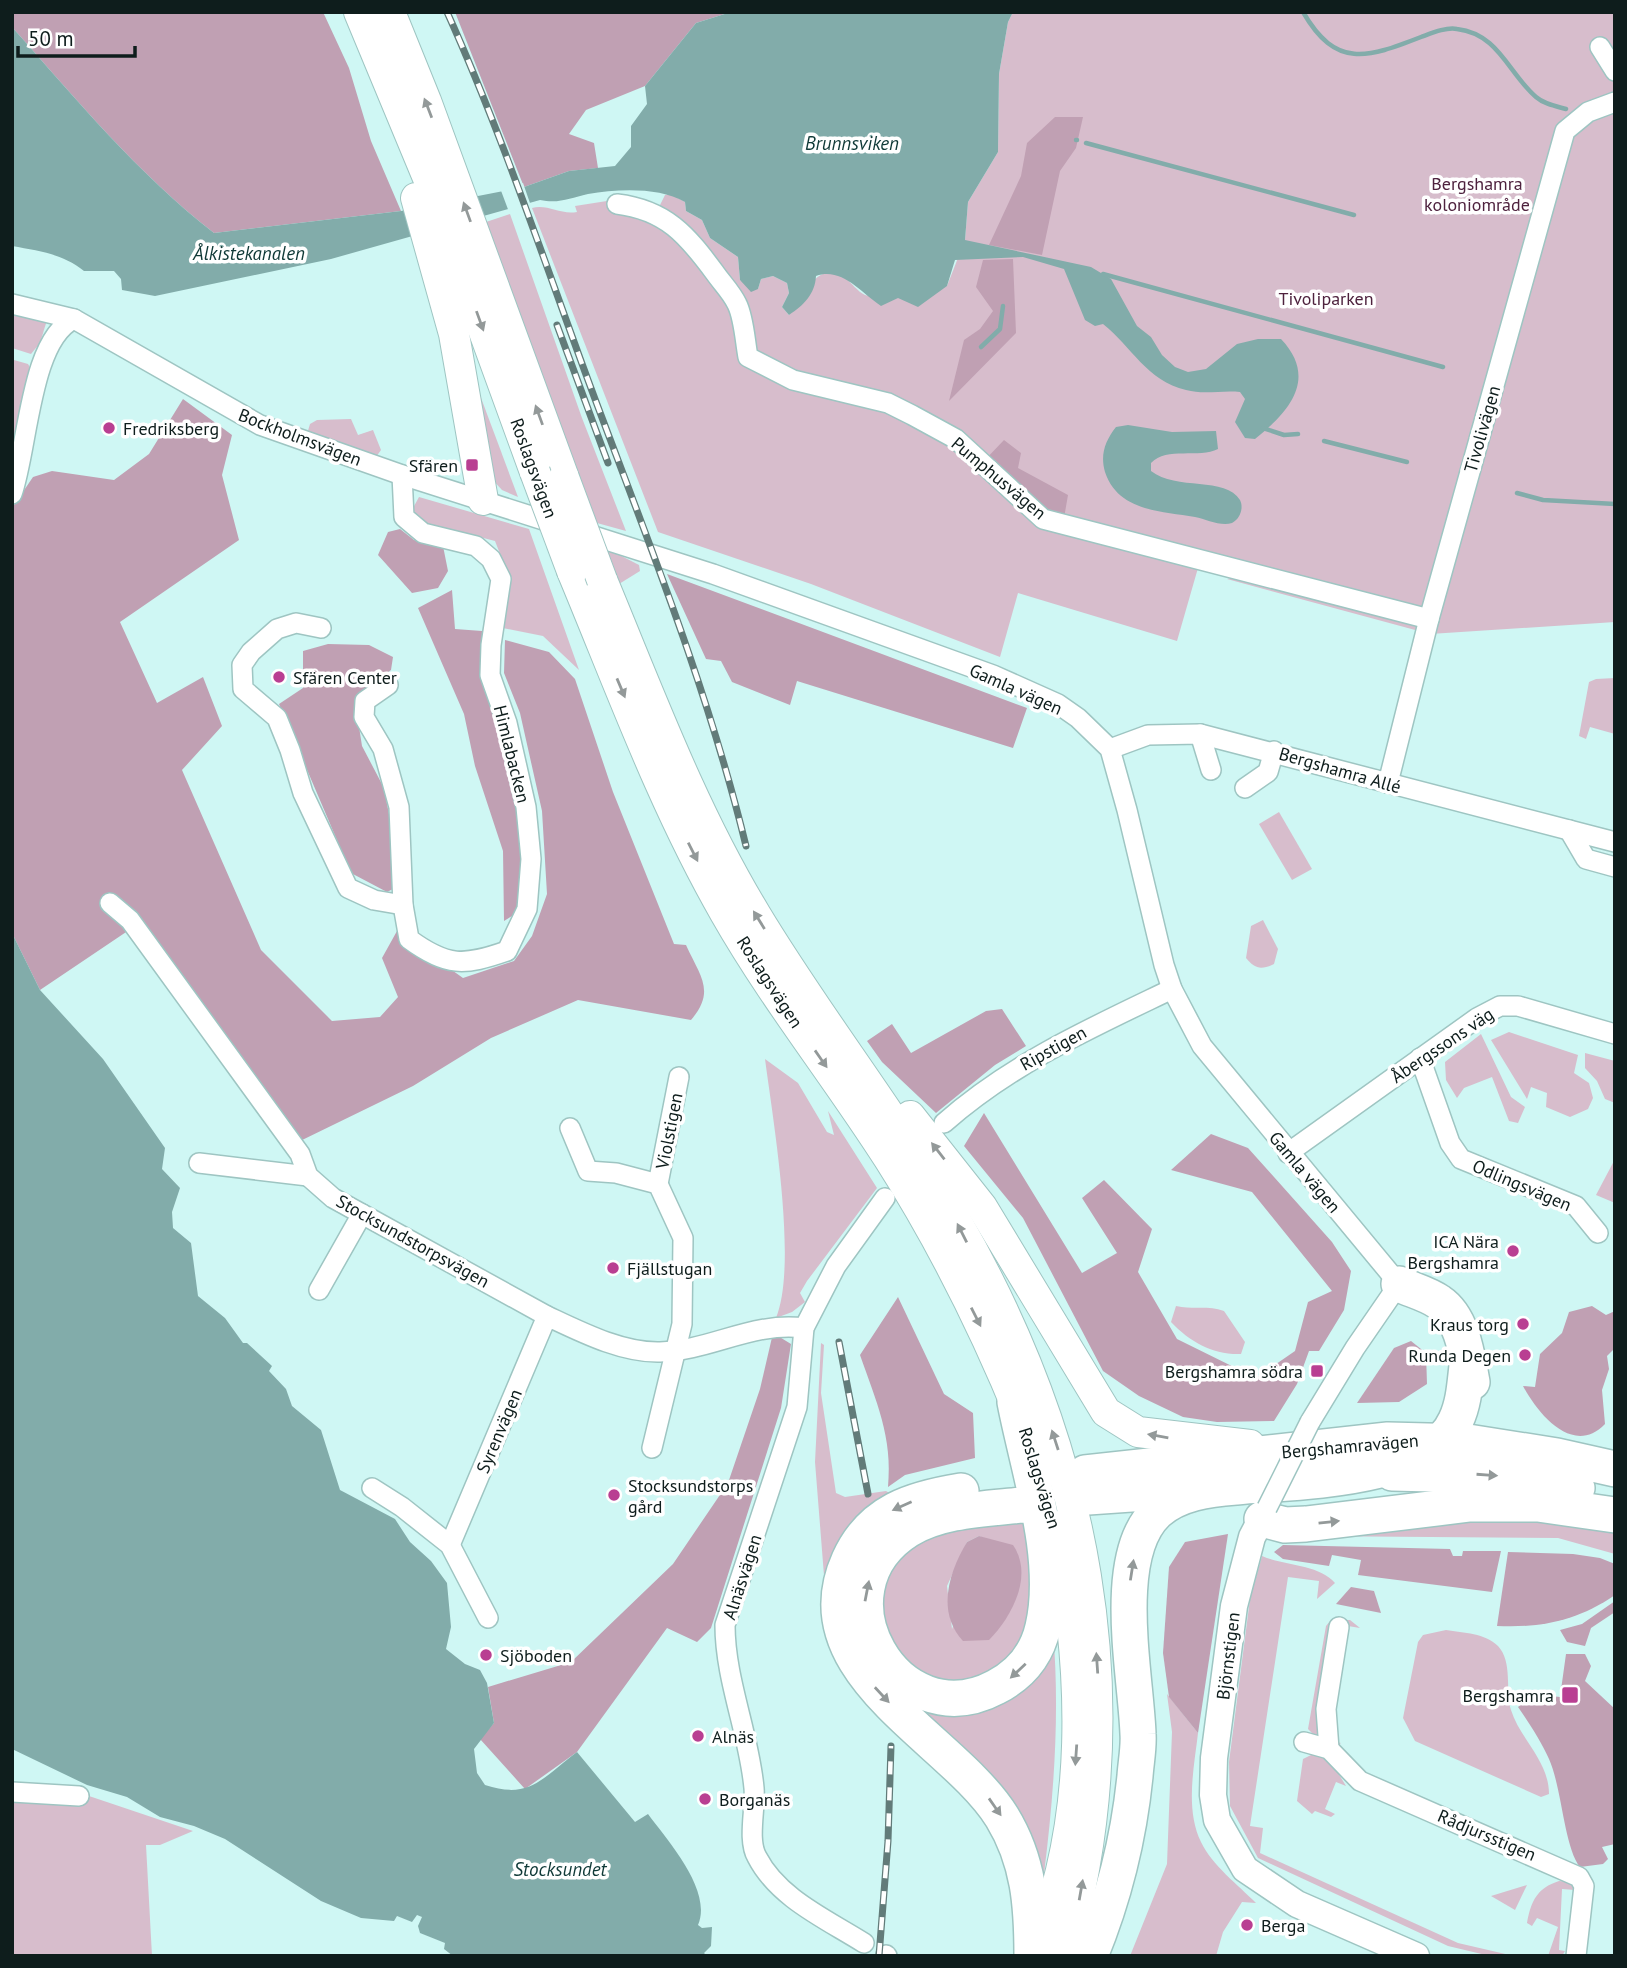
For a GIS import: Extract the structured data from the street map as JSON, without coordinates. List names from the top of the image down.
{
  "streets": {
    "highway": ["Bergshamravägen"],
    "main road": ["Roslagsvägen"],
    "street": [
      "Tivolivägen",
      "Bockholmsvägen",
      "Pumphusvägen",
      "Gamla vägen",
      "Himlabacken",
      "Bergshamra Allé",
      "Åbergssons väg",
      "Ripstigen",
      "Violstigen",
      "Odlingsvägen",
      "Stocksundstorpsvägen",
      "Syrenvägen",
      "Alnäsvägen",
      "Björnstigen",
      "Rådjursstigen"
    ]
  },
  "crossings": [
    ["Tivolivägen", "Pumphusvägen"],
    ["Tivolivägen", "Bergshamra Allé"],
    ["Bockholmsvägen", "Gamla vägen"],
    ["Bockholmsvägen", "Himlabacken"],
    ["Gamla vägen", "Bergshamra Allé"],
    ["Gamla vägen", "Åbergssons väg"],
    ["Gamla vägen", "Ripstigen"],
    ["Gamla vägen", "Björnstigen"],
    ["Åbergssons väg", "Odlingsvägen"],
    ["Stocksundstorpsvägen", "Syrenvägen"],
    ["Stocksundstorpsvägen", "Alnäsvägen"],
    ["Bergshamravägen", "Björnstigen"]
  ],
  "water": ["Brunnsviken", "Ålkistekanalen", "Stocksundet"],
  "parks": ["Bergshamra koloniområde", "Tivoliparken"],
  "places": {
    "other": [
      "Fredriksberg",
      "Sfären Center",
      "ICA Nära Bergshamra",
      "Fjällstugan",
      "Kraus torg",
      "Runda Degen",
      "Stocksundstorps gård",
      "Sjöboden",
      "Alnäs",
      "Borganäs",
      "Berga"
    ],
    "transit": ["Sfären", "Bergshamra södra", "Bergshamra"]
  },
  "scale_bar": "50 m"
}
